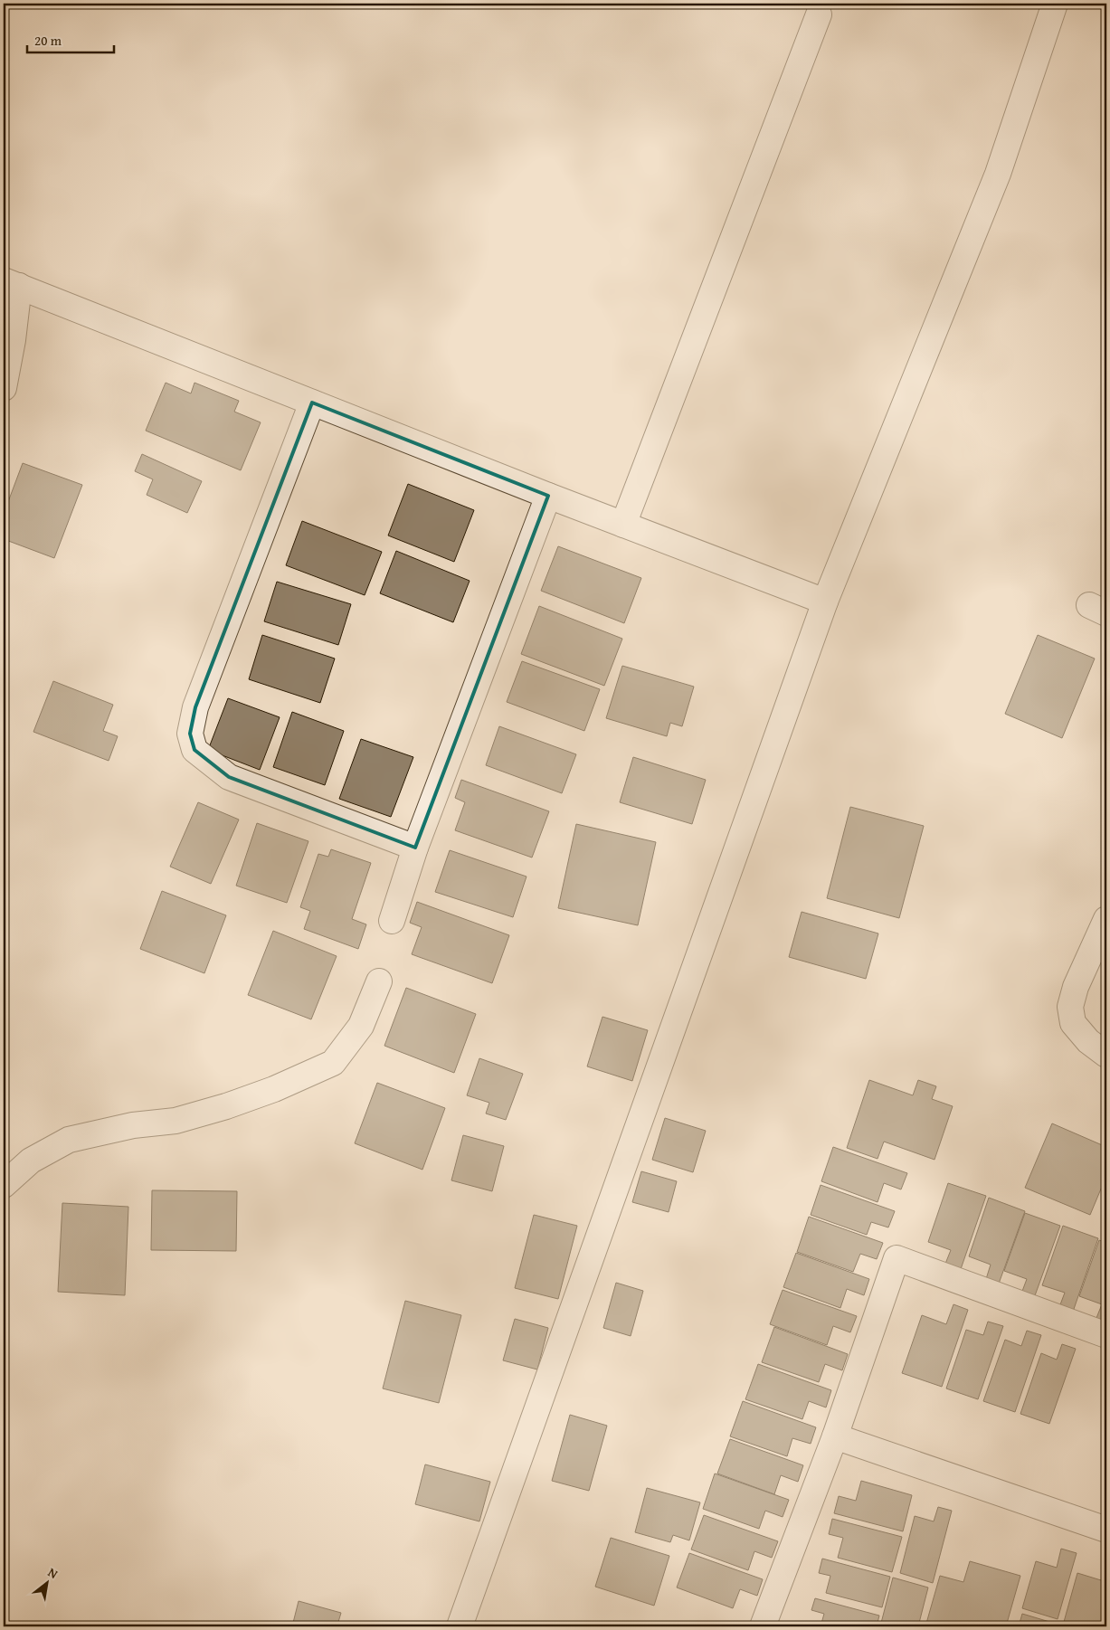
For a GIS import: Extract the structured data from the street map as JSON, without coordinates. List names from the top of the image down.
{
  "scale_bar": "20 m",
  "north": "top right"
}
